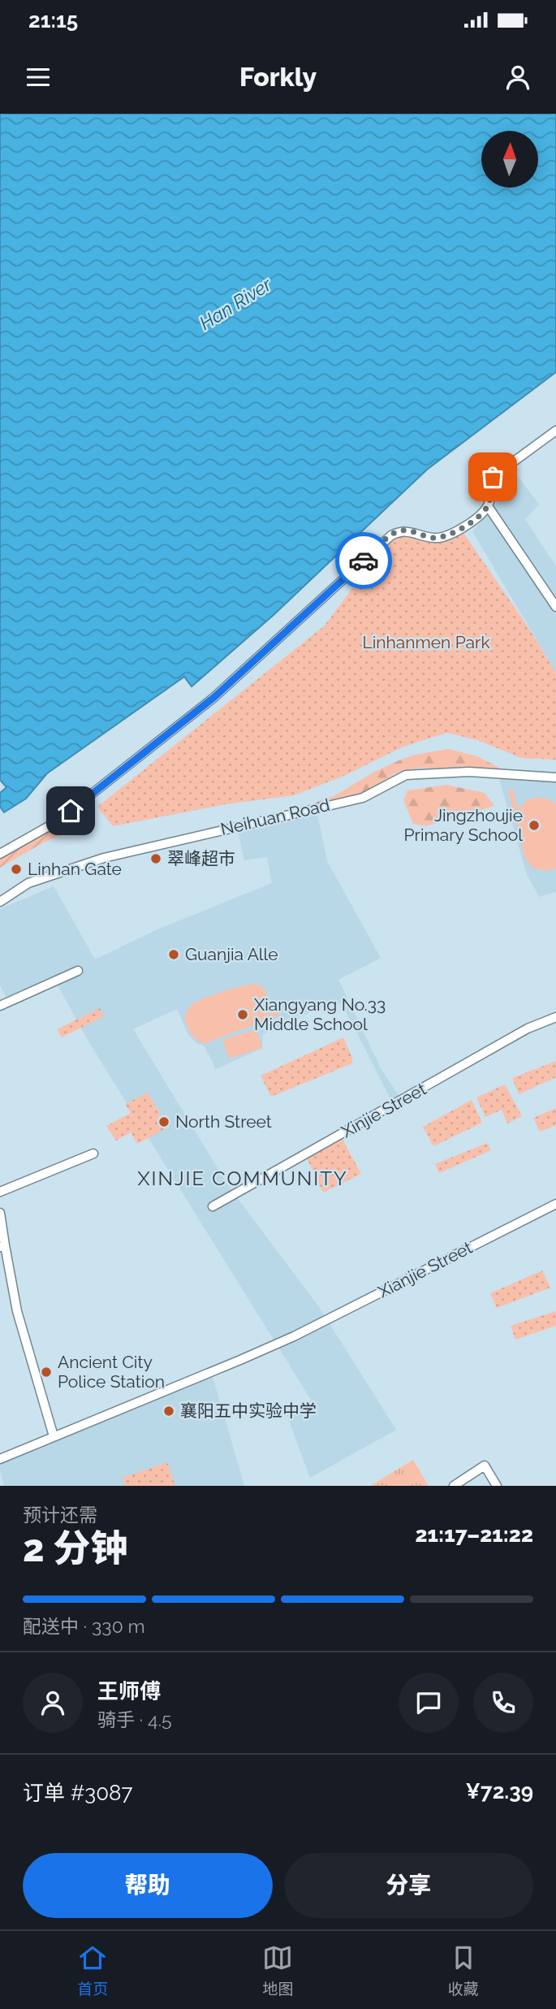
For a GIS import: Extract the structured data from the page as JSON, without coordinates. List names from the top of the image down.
{
  "streets": {
    "street": ["Neihuan Road", "Xinjie Street", "Xianjie Street"]
  },
  "districts": ["XINJIE COMMUNITY"],
  "water": ["Han River"],
  "parks": ["Linhanmen Park"],
  "places": [
    "Jingzhoujie Primary School",
    "翠峰超市",
    "Linhan Gate",
    "Guanjia Alle",
    "Xiangyang No.33 Middle School",
    "North Street",
    "Ancient City Police Station",
    "襄阳五中实验中学"
  ],
  "north": "top",
  "page": {
    "status": "21:15",
    "header": "Forkly",
    "heading": ["2 分钟", "预计还需", "21:17–21:22"],
    "panel": [
      "王师傅",
      "骑手 · 4.5",
      "订单 #3087",
      "¥72.39"
    ],
    "bar": "配送中 · 330 m",
    "buttons": ["帮助", "分享"],
    "tabs": ["首页", "地图", "收藏"]
  }
}
